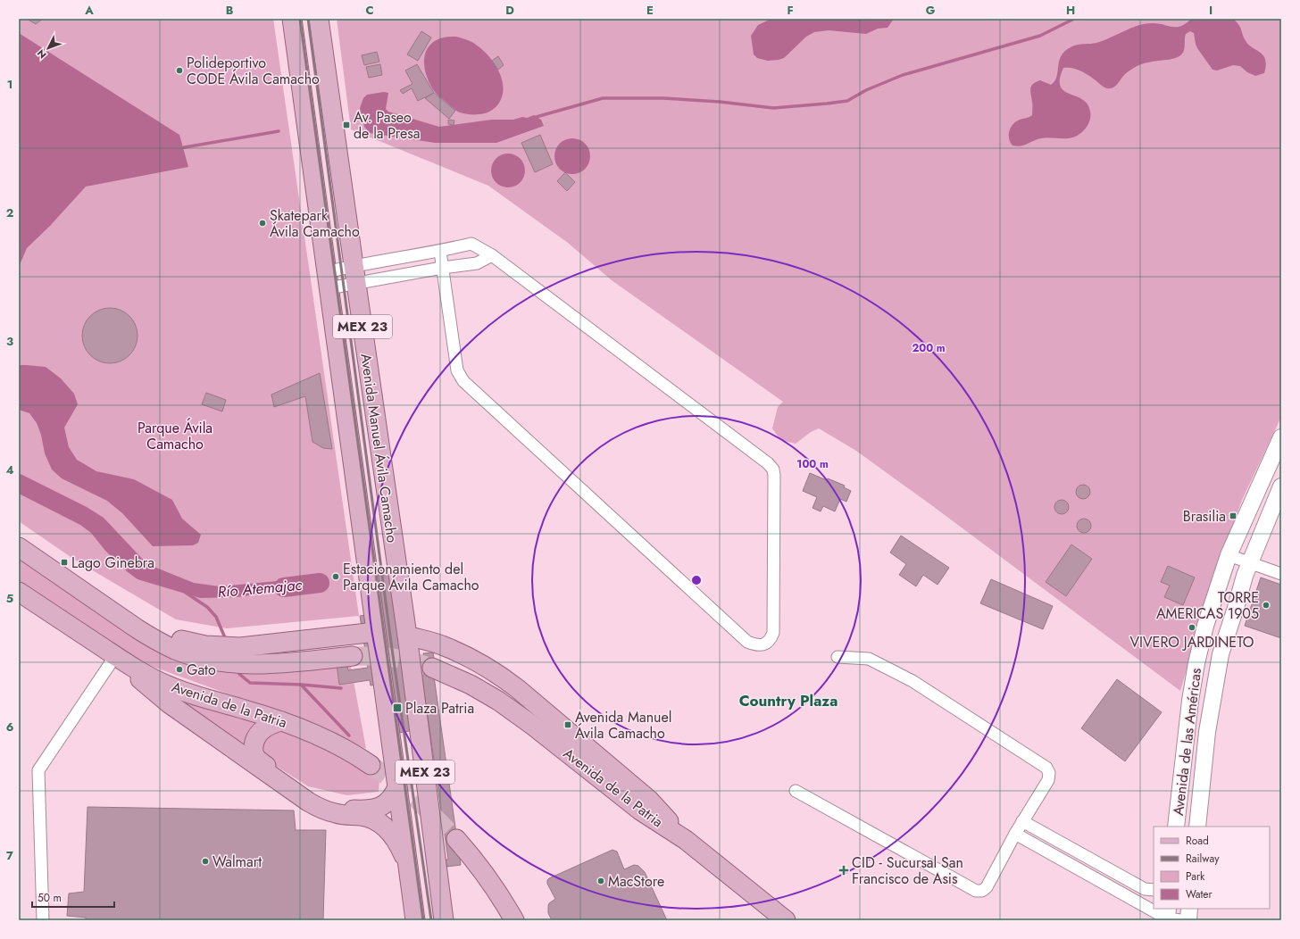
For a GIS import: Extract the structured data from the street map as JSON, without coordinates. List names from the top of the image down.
{
  "streets": {
    "main road": [
      "MEX 23",
      "Avenida Manuel Ávila Camacho",
      "Avenida de la Patria",
      "Avenida de las Américas"
    ]
  },
  "districts": ["Country Plaza"],
  "water": ["Río Atemajac"],
  "parks": ["Parque Ávila Camacho"],
  "places": {
    "other": [
      "Polideportivo CODE Ávila Camacho",
      "Skatepark Ávila Camacho",
      "Estacionamiento del Parque Ávila Camacho",
      "TORRE AMERICAS 1905",
      "VIVERO JARDINETO",
      "Gato",
      "Walmart",
      "MacStore"
    ],
    "transit": [
      "Av. Paseo de la Presa",
      "Brasilia",
      "Lago Ginebra",
      "Plaza Patria",
      "Avenida Manuel Ávila Camacho"
    ],
    "health": ["CID - Sucursal San Francisco de Asis"]
  },
  "legend": [
    "Road",
    "Railway",
    "Park",
    "Water"
  ],
  "scale_bar": "50 m",
  "north": "bottom left",
  "grid": {
    "columns": [
      "A",
      "B",
      "C",
      "D",
      "E",
      "F",
      "G",
      "H",
      "I"
    ],
    "rows": [
      "1",
      "2",
      "3",
      "4",
      "5",
      "6",
      "7"
    ]
  },
  "rings": ["200 m", "100 m"]
}
